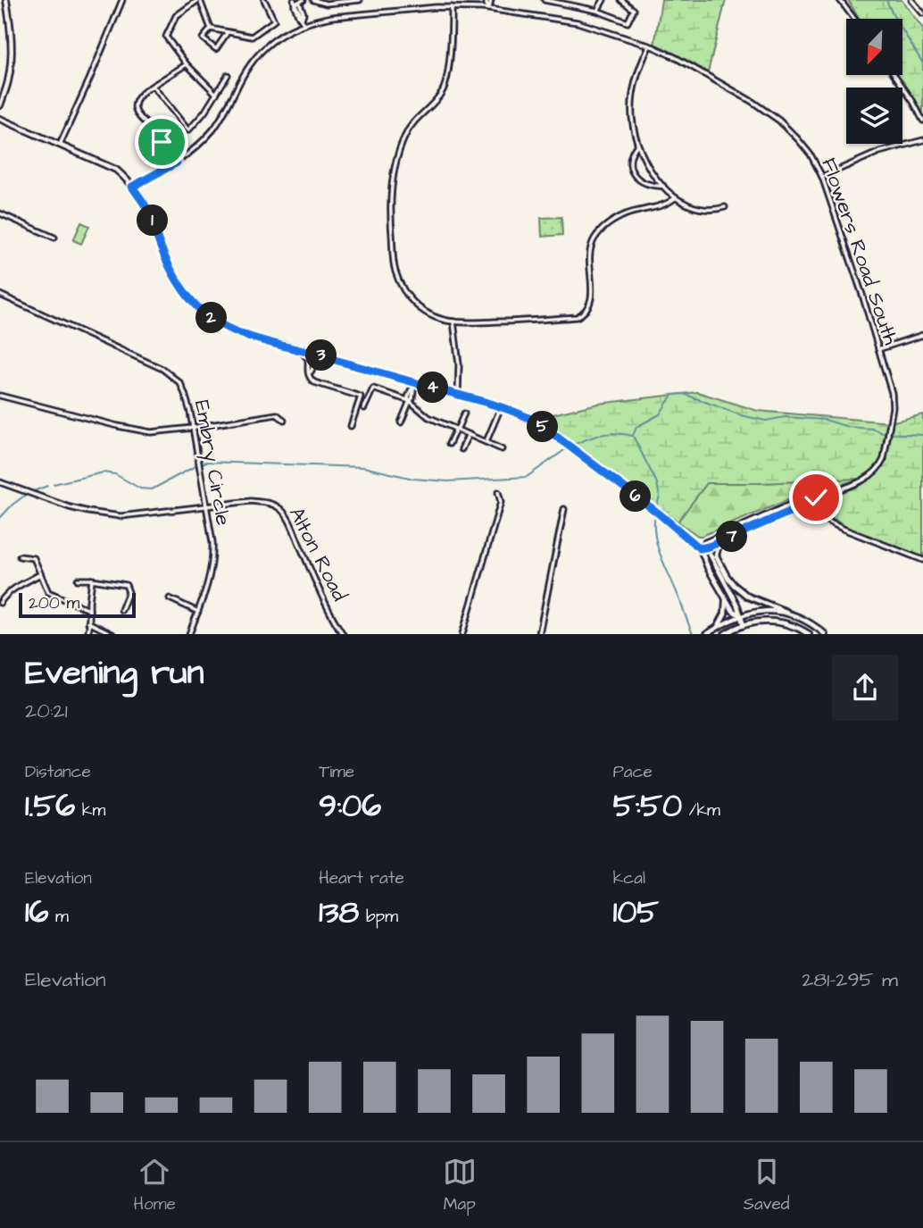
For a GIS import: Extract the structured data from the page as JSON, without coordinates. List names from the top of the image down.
{
  "streets": {
    "street": ["Flowers Road South", "Embry Circle", "Alton Road"]
  },
  "crossings": [
    ["Embry Circle", "Alton Road"]
  ],
  "scale_bar": "200 m",
  "north": "bottom left",
  "page": {
    "pins": [
      "1",
      "2",
      "3",
      "4",
      "5",
      "6",
      "7"
    ],
    "scale": "200 m",
    "heading": ["Evening run", "20:21"],
    "stats": [
      ["Distance", "1.56 km"],
      ["Time", "9:06"],
      ["Pace", "5:50 /km"],
      ["Elevation", "16 m"],
      ["Heart rate", "138 bpm"],
      ["kcal", "105"]
    ],
    "chart": ["Elevation", "281–295 m"],
    "tabs": ["Home", "Map", "Saved"]
  }
}
